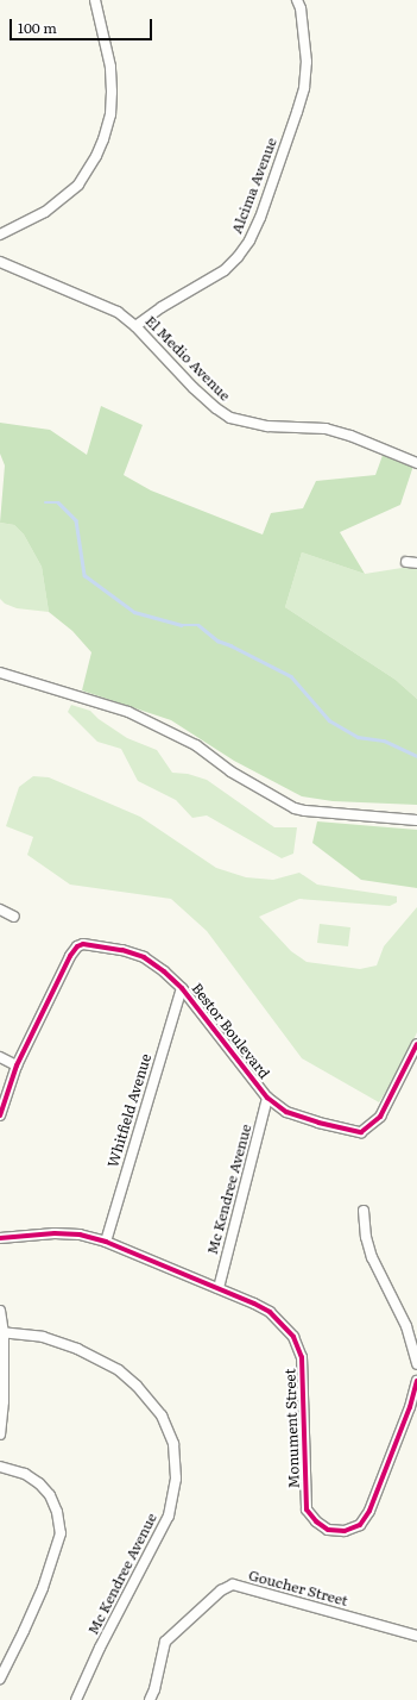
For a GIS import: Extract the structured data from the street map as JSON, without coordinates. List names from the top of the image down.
{
  "streets": {
    "street": [
      "Alcima Avenue",
      "El Medio Avenue",
      "Bestor Boulevard",
      "Whitfield Avenue",
      "Mc Kendree Avenue",
      "Monument Street",
      "Goucher Street"
    ]
  },
  "crossings": [
    ["Alcima Avenue", "El Medio Avenue"],
    ["Bestor Boulevard", "Whitfield Avenue"],
    ["Bestor Boulevard", "Mc Kendree Avenue"],
    ["Whitfield Avenue", "Monument Street"],
    ["Mc Kendree Avenue", "Monument Street"]
  ],
  "scale_bar": "100 m"
}
